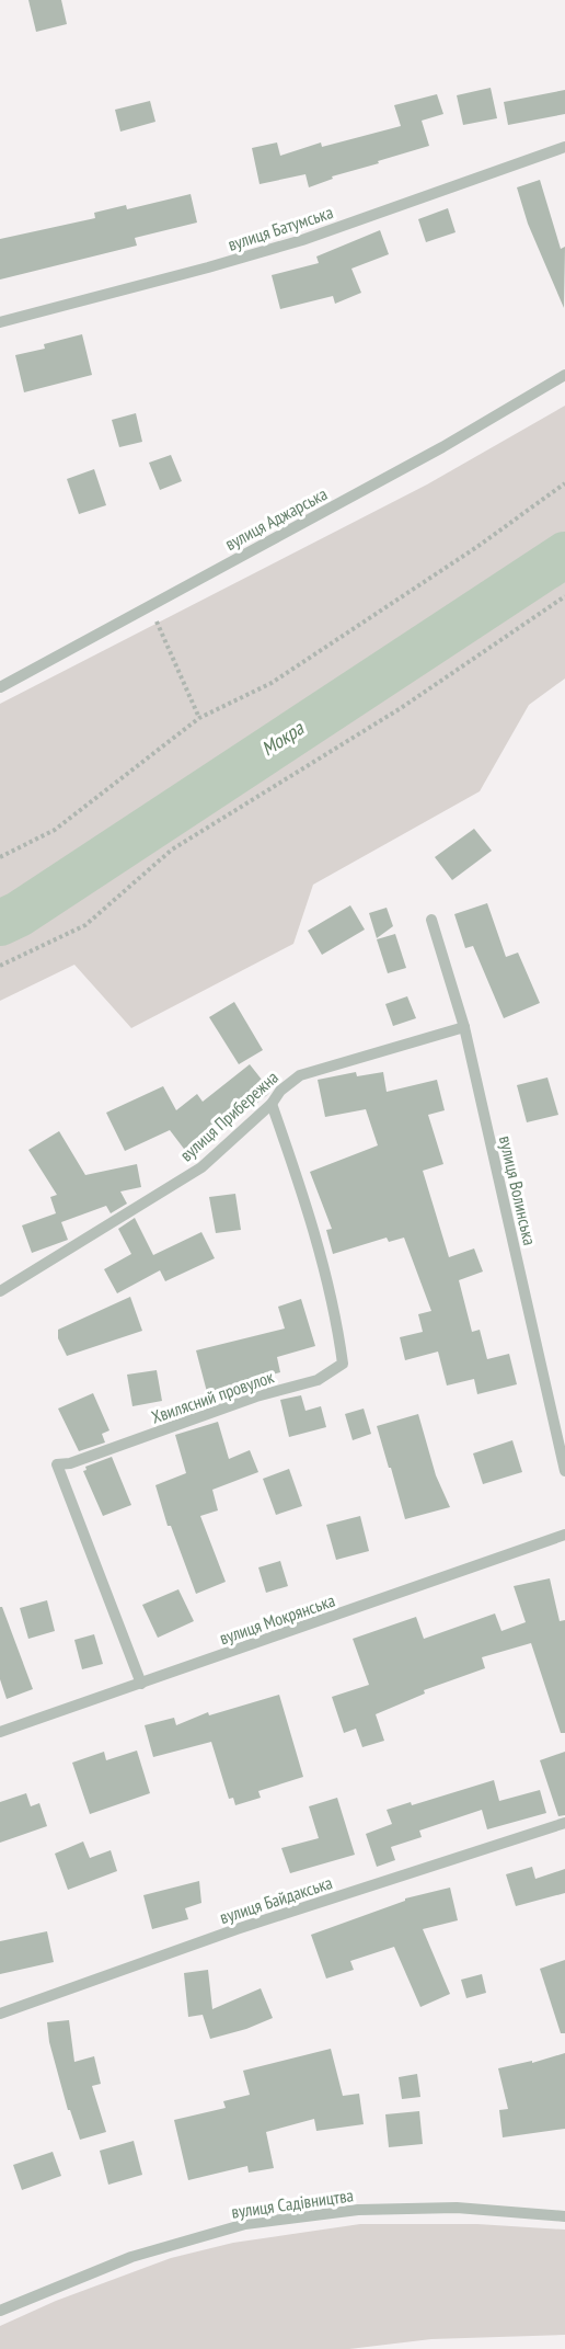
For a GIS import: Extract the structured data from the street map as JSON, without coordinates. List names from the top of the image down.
{
  "streets": {
    "street": [
      "вулиця Батумська",
      "вулиця Аджарська",
      "вулиця Прибережна",
      "вулиця Волинська",
      "Хвилясний провулок",
      "вулиця Мокрянська",
      "вулиця Байдакська",
      "вулиця Садівництва"
    ]
  },
  "crossings": [
    ["вулиця Прибережна", "вулиця Волинська"],
    ["вулиця Прибережна", "Хвилясний провулок"],
    ["Хвилясний провулок", "вулиця Мокрянська"]
  ],
  "water": ["Мокра"]
}
